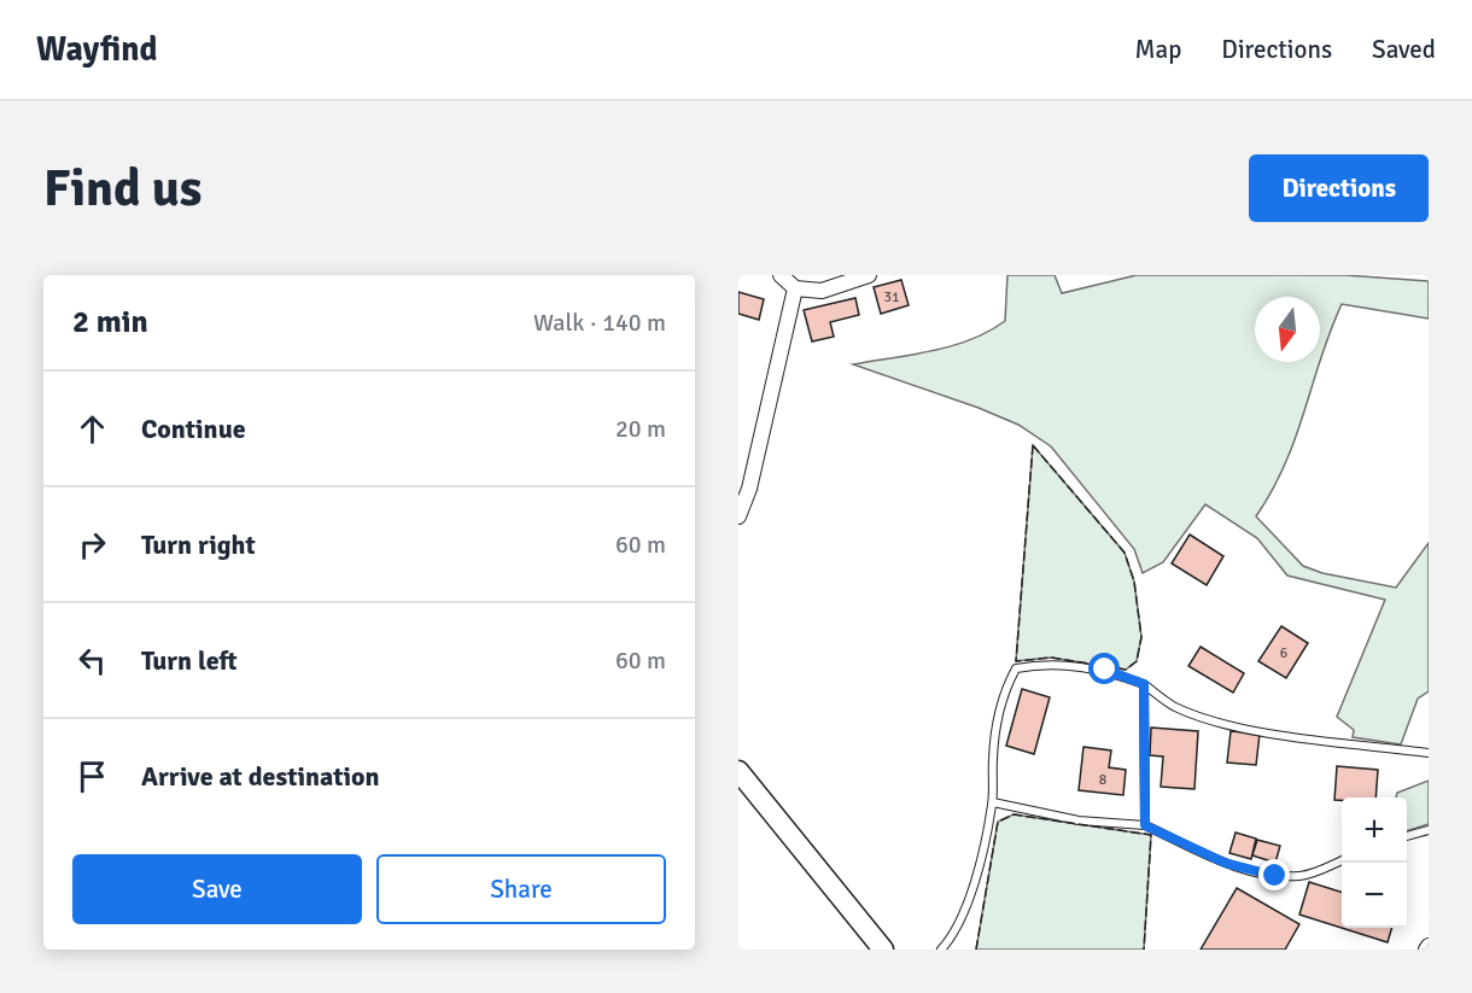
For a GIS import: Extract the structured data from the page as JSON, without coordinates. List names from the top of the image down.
{
  "house_numbers": ["31", "6", "8"],
  "north": "bottom",
  "page": {
    "header": "Wayfind",
    "nav": ["Map", "Directions", "Saved"],
    "buttons": [
      "Directions",
      ["Save", "Share"]
    ],
    "title": "Find us",
    "heading": ["2 min", "Walk · 140 m"],
    "list": [
      ["Continue", "20 m"],
      ["Turn right", "60 m"],
      ["Turn left", "60 m"],
      "Arrive at destination"
    ],
    "map_buttons": ["+", "−"]
  }
}
